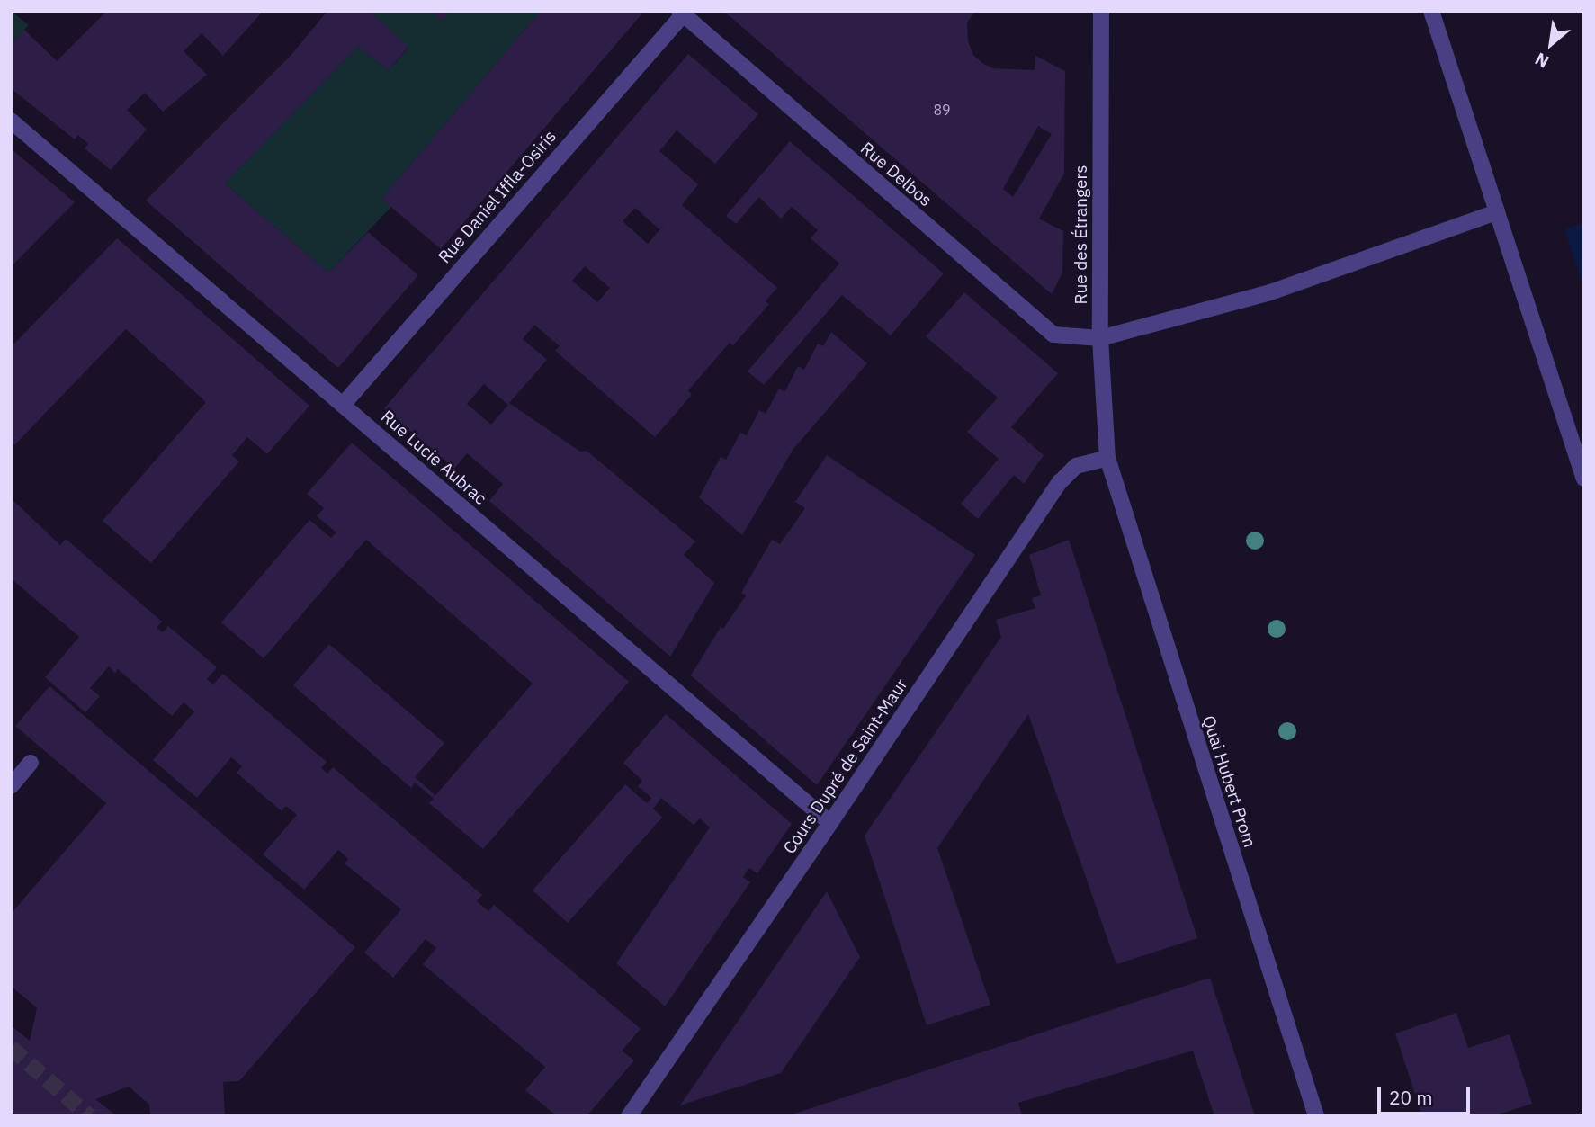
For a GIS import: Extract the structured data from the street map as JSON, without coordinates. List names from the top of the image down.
{
  "streets": {
    "street": [
      "Rue Delbos",
      "Rue Daniel Iffla-Osiris",
      "Rue des Étrangers",
      "Rue Lucie Aubrac",
      "Cours Dupré de Saint-Maur",
      "Quai Hubert Prom"
    ]
  },
  "crossings": [
    ["Rue Delbos", "Rue Daniel Iffla-Osiris"],
    ["Rue Delbos", "Rue des Étrangers"],
    ["Rue Daniel Iffla-Osiris", "Rue Lucie Aubrac"],
    ["Rue des Étrangers", "Cours Dupré de Saint-Maur"],
    ["Rue des Étrangers", "Quai Hubert Prom"],
    ["Rue Lucie Aubrac", "Cours Dupré de Saint-Maur"],
    ["Cours Dupré de Saint-Maur", "Quai Hubert Prom"]
  ],
  "house_numbers": ["89"],
  "scale_bar": "20 m",
  "north": "bottom left"
}
